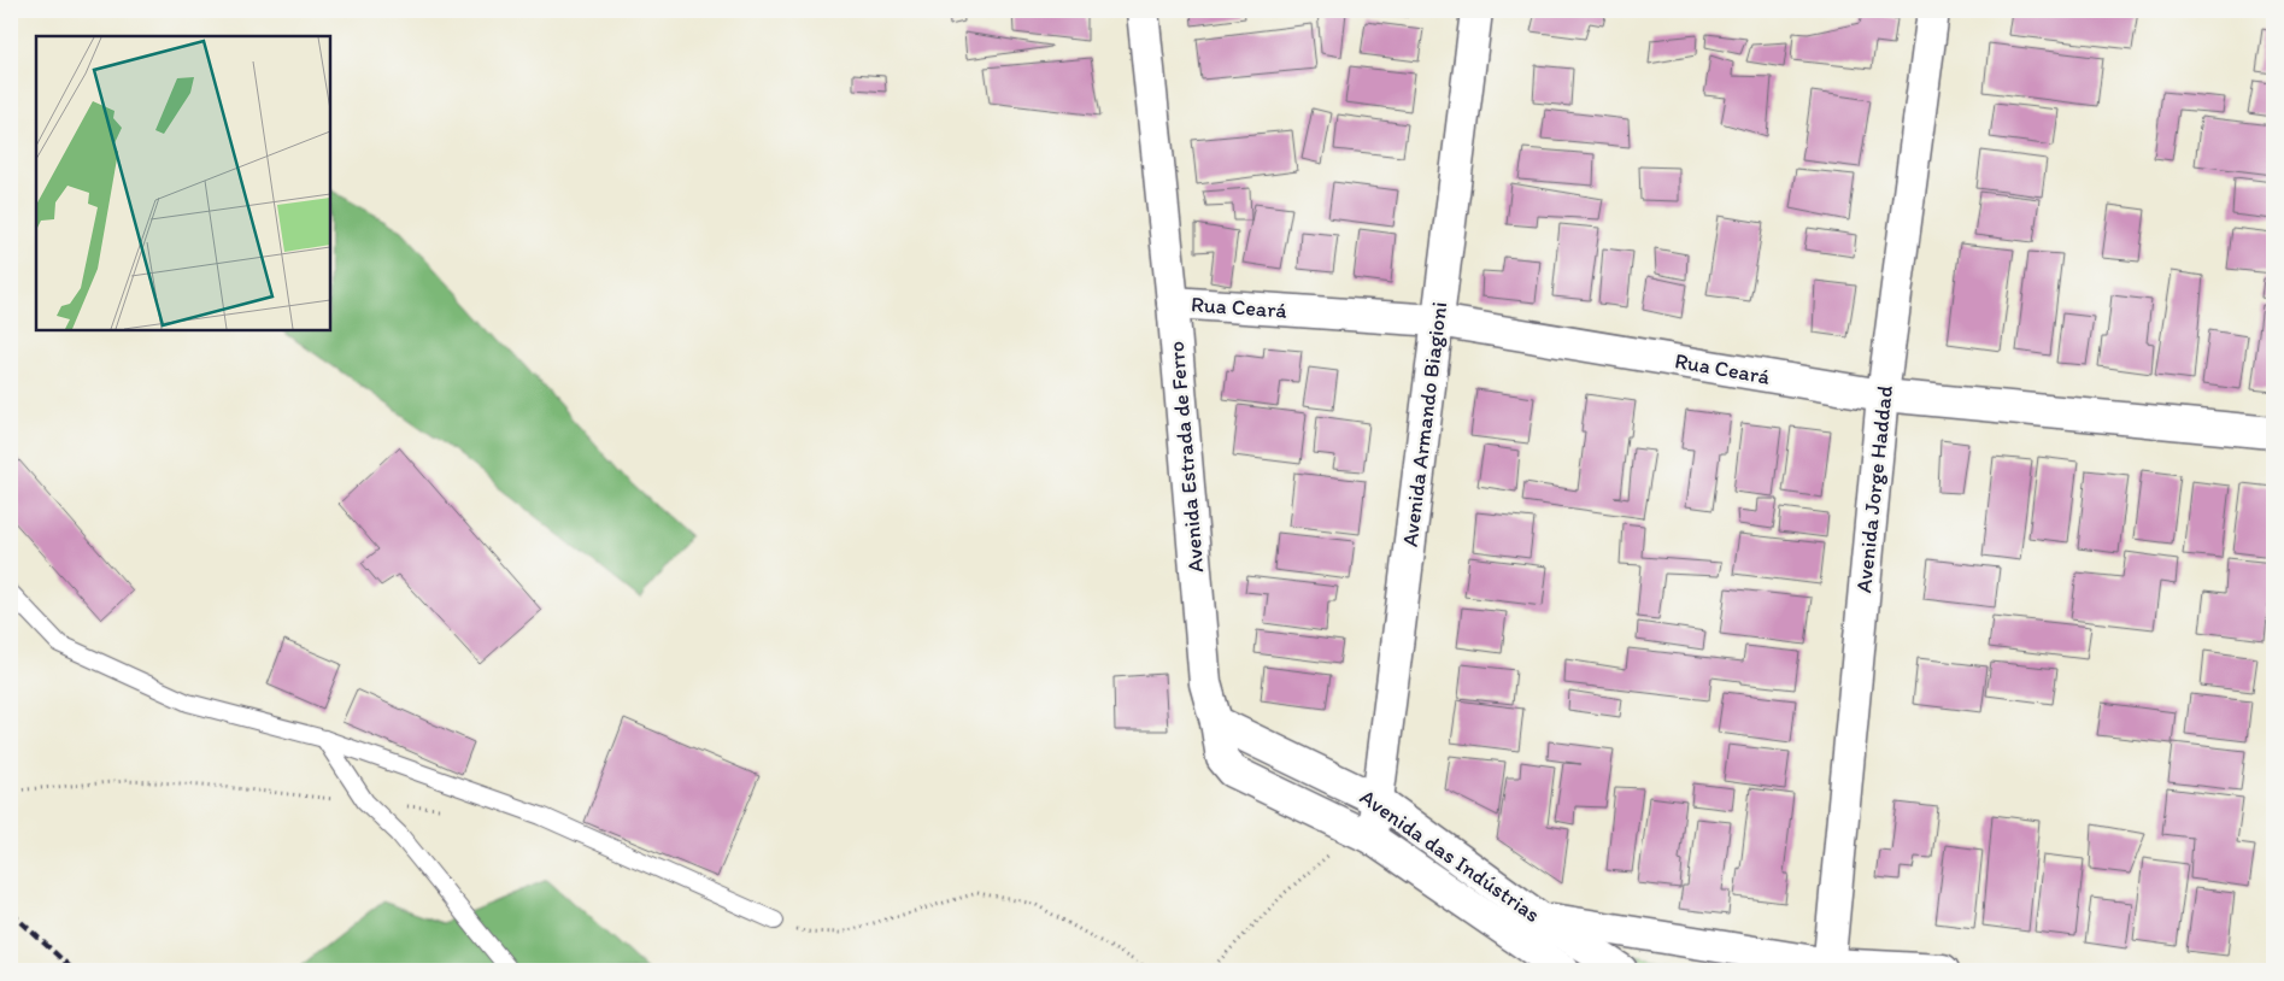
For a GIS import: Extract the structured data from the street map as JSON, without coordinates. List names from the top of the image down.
{
  "streets": {
    "street": [
      "Rua Ceará",
      "Avenida Armando Biagioni",
      "Avenida Estrada de Ferro",
      "Avenida Jorge Haddad",
      "Avenida das Indústrias"
    ]
  },
  "crossings": [
    ["Rua Ceará", "Avenida Armando Biagioni"],
    ["Rua Ceará", "Avenida Estrada de Ferro"],
    ["Rua Ceará", "Avenida Jorge Haddad"],
    ["Avenida Armando Biagioni", "Avenida das Indústrias"],
    ["Avenida Estrada de Ferro", "Avenida das Indústrias"]
  ]
}
